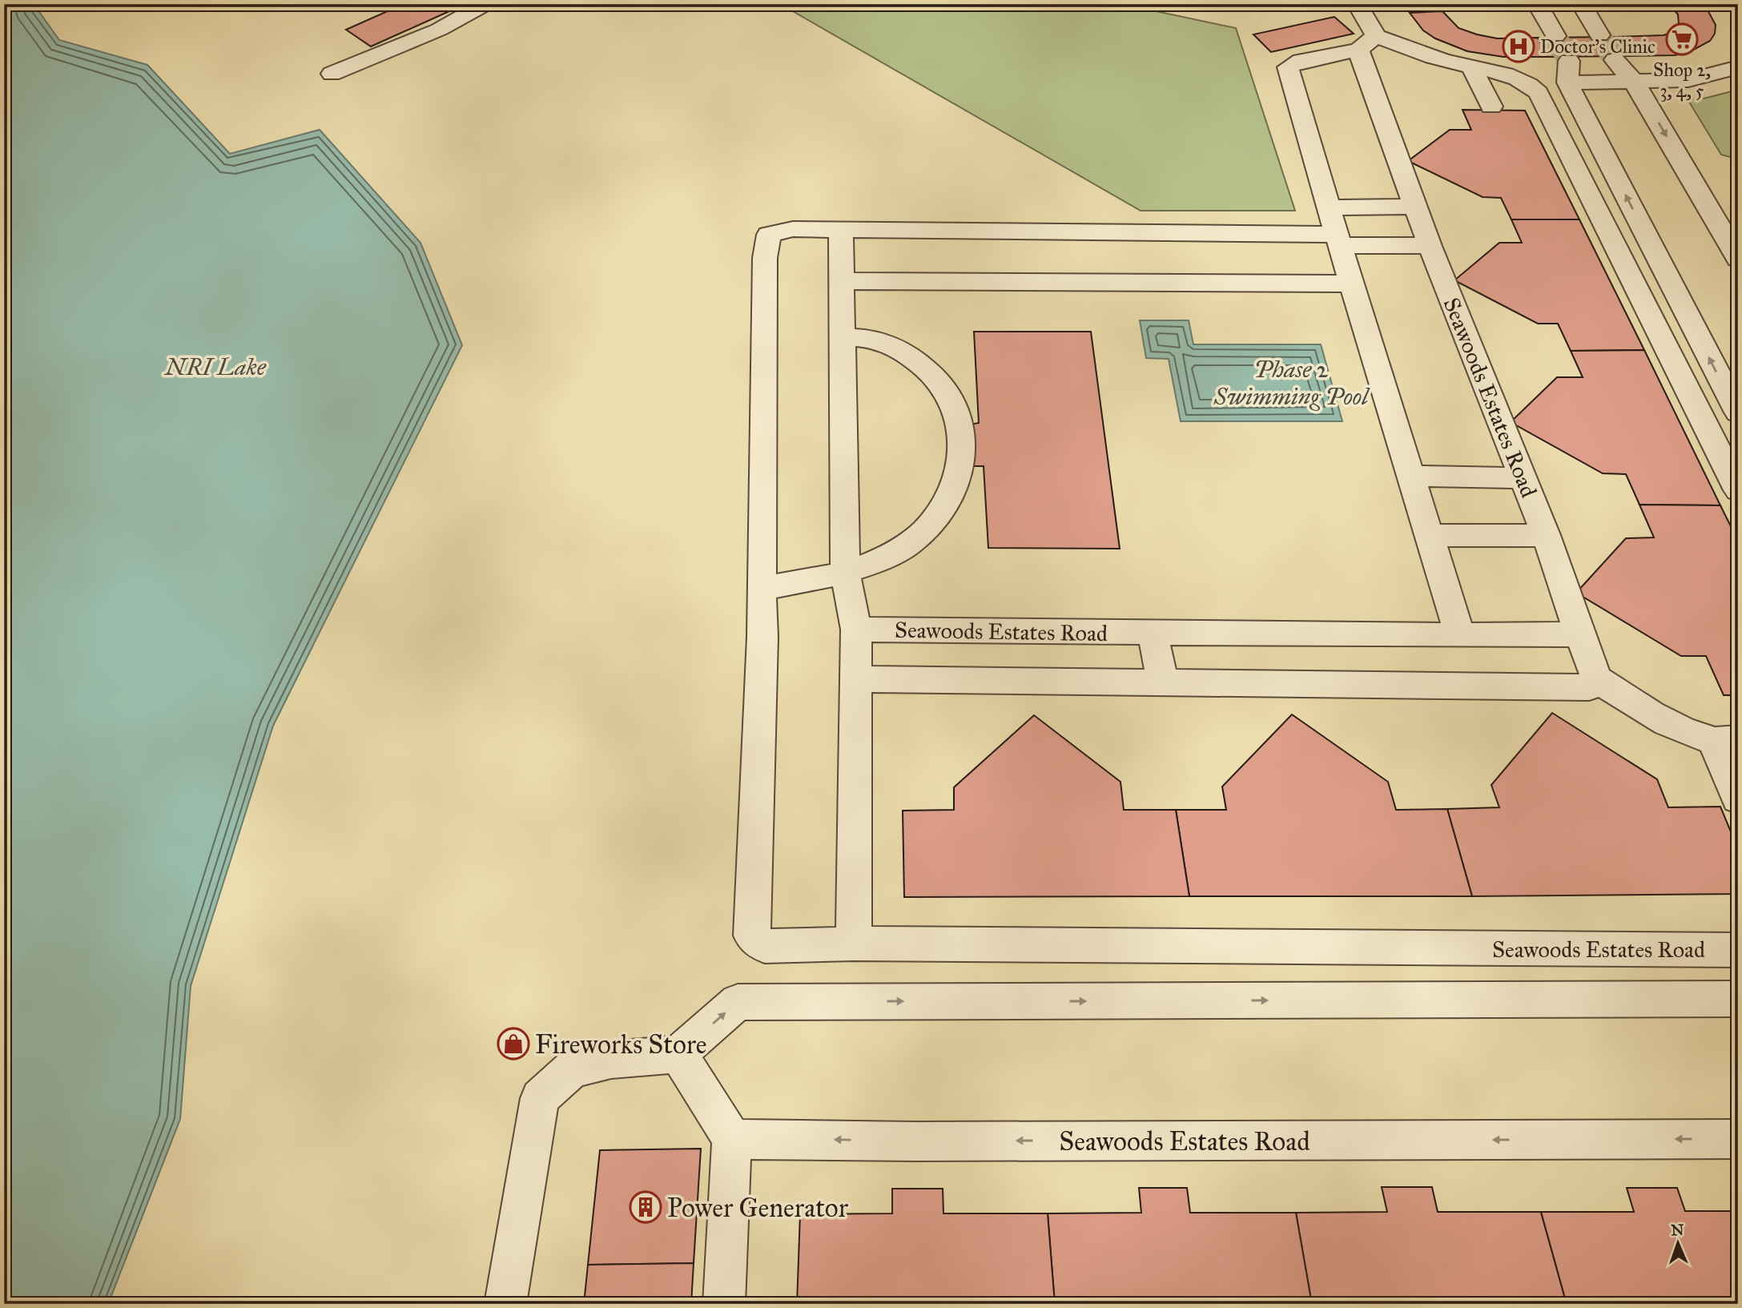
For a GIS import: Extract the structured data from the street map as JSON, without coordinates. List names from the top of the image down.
{
  "streets": {
    "street": ["Seawoods Estates Road"]
  },
  "water": ["NRI Lake", "Phase 2 Swimming Pool"],
  "places": {
    "supermarket": ["Shop 2, 3, 4, 5"],
    "hospital": ["Doctor's Clinic"],
    "shop": ["Fireworks Store"],
    "building": ["Power Generator"]
  },
  "north": "top"
}
